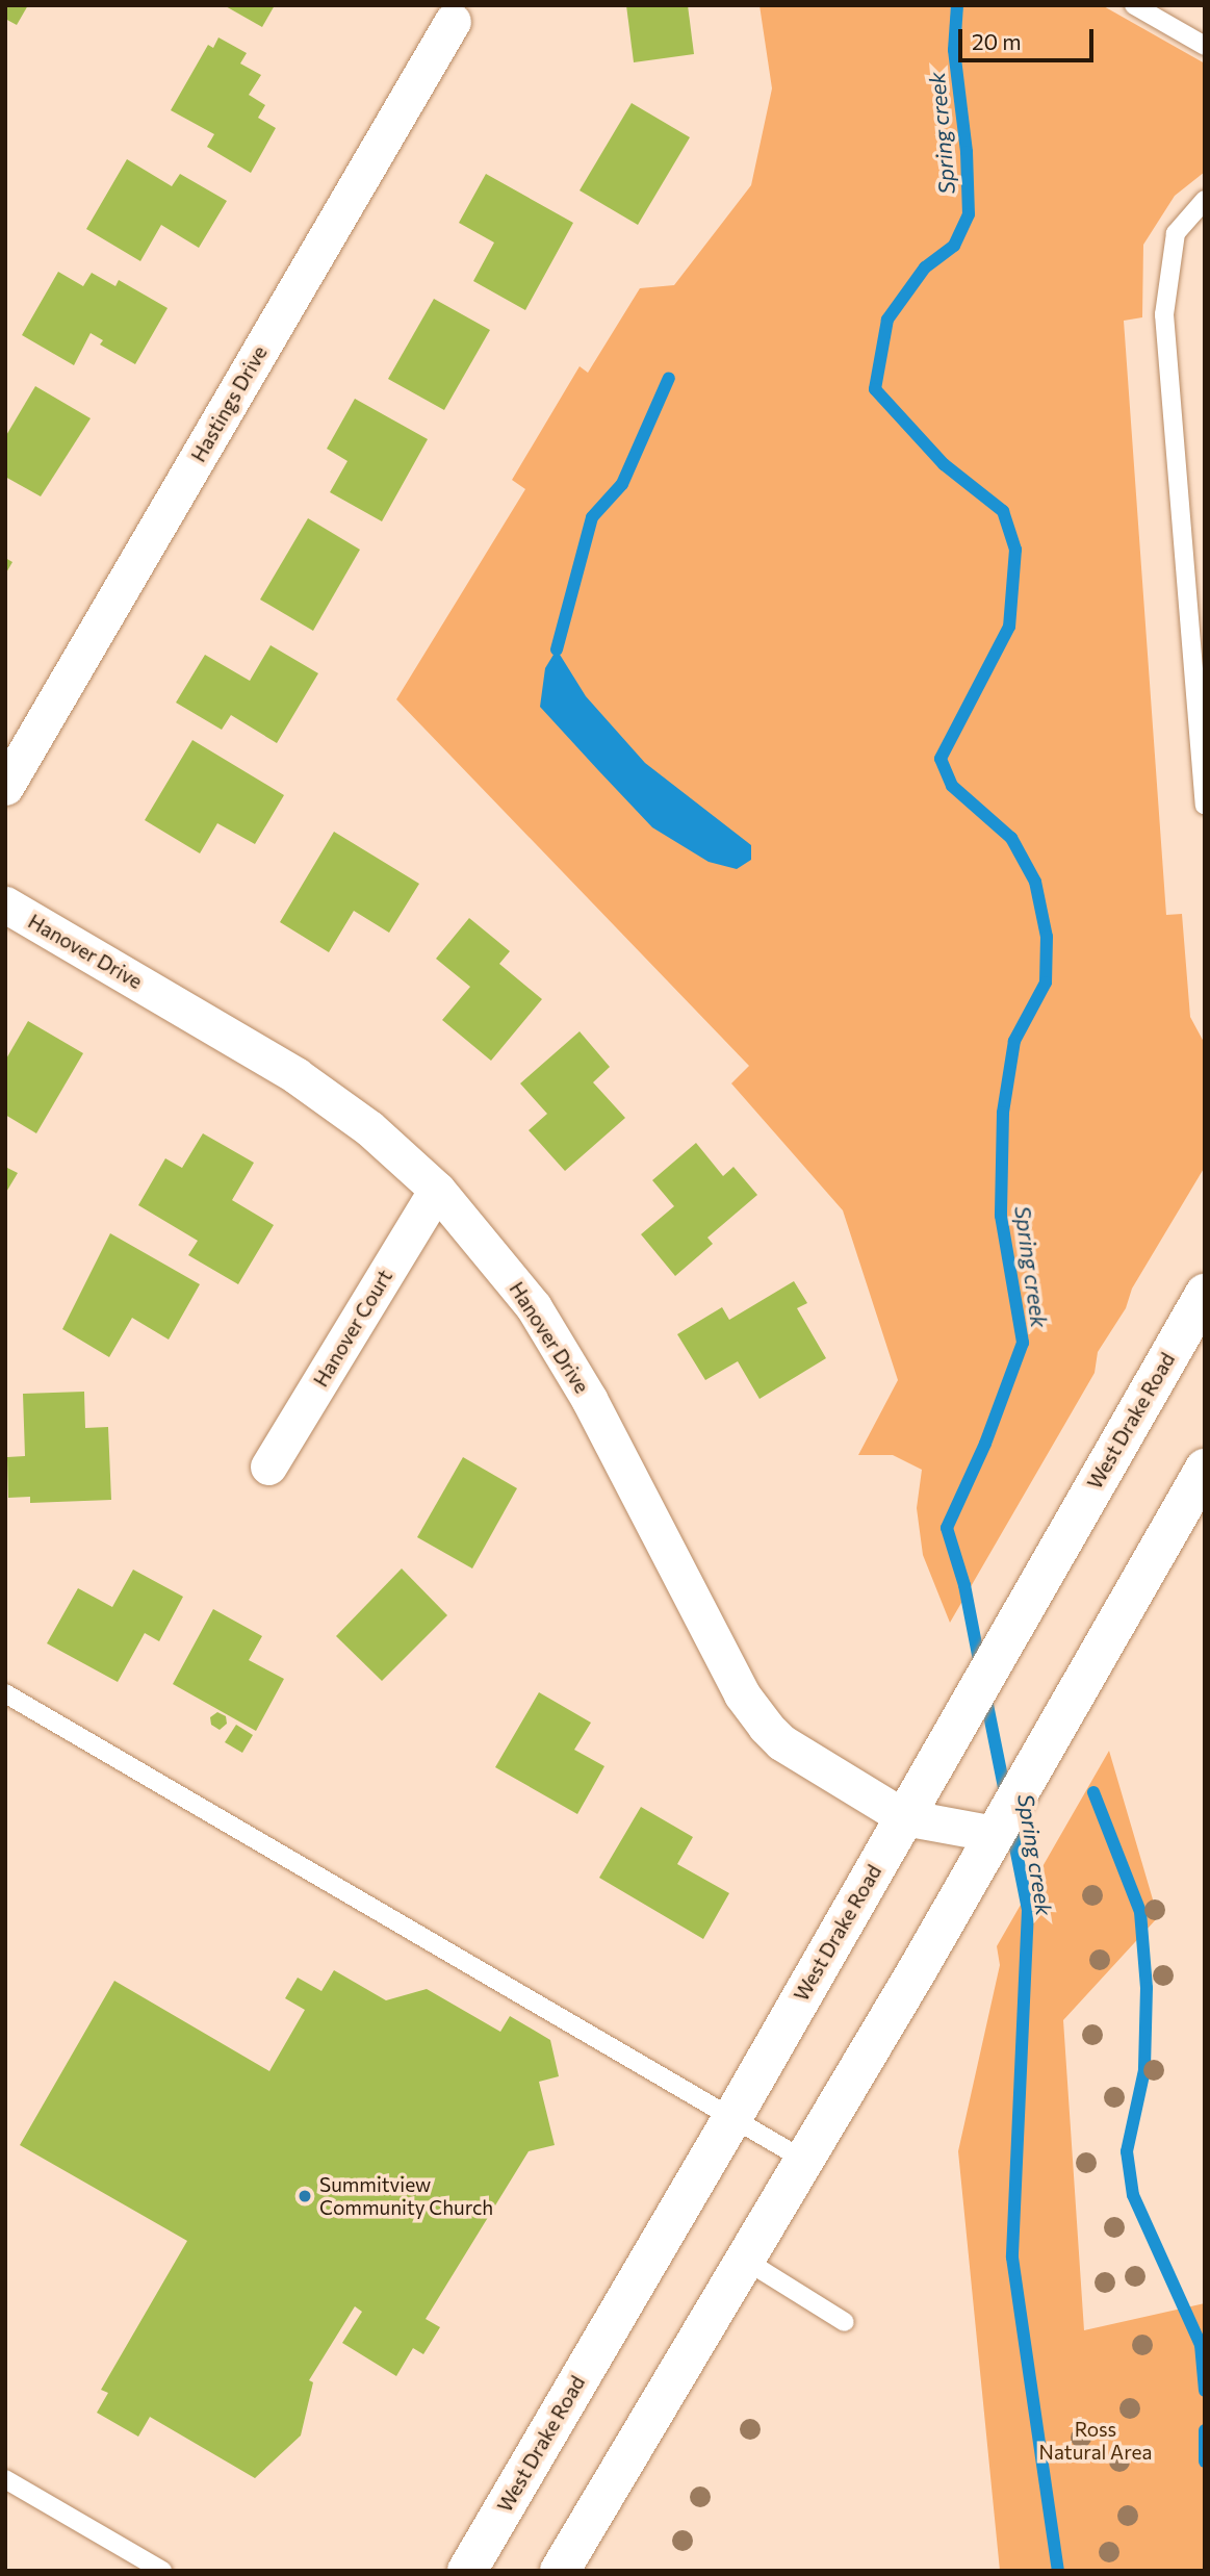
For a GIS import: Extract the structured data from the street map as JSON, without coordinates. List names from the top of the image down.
{
  "streets": {
    "main road": ["West Drake Road"],
    "street": ["Hastings Drive", "Hanover Drive", "Hanover Court"]
  },
  "crossings": [
    ["Hanover Drive", "Hanover Court"],
    ["Hanover Drive", "West Drake Road"]
  ],
  "water": ["Spring creek"],
  "parks": ["Ross Natural Area"],
  "places": ["Summitview Community Church"],
  "scale_bar": "20 m"
}
